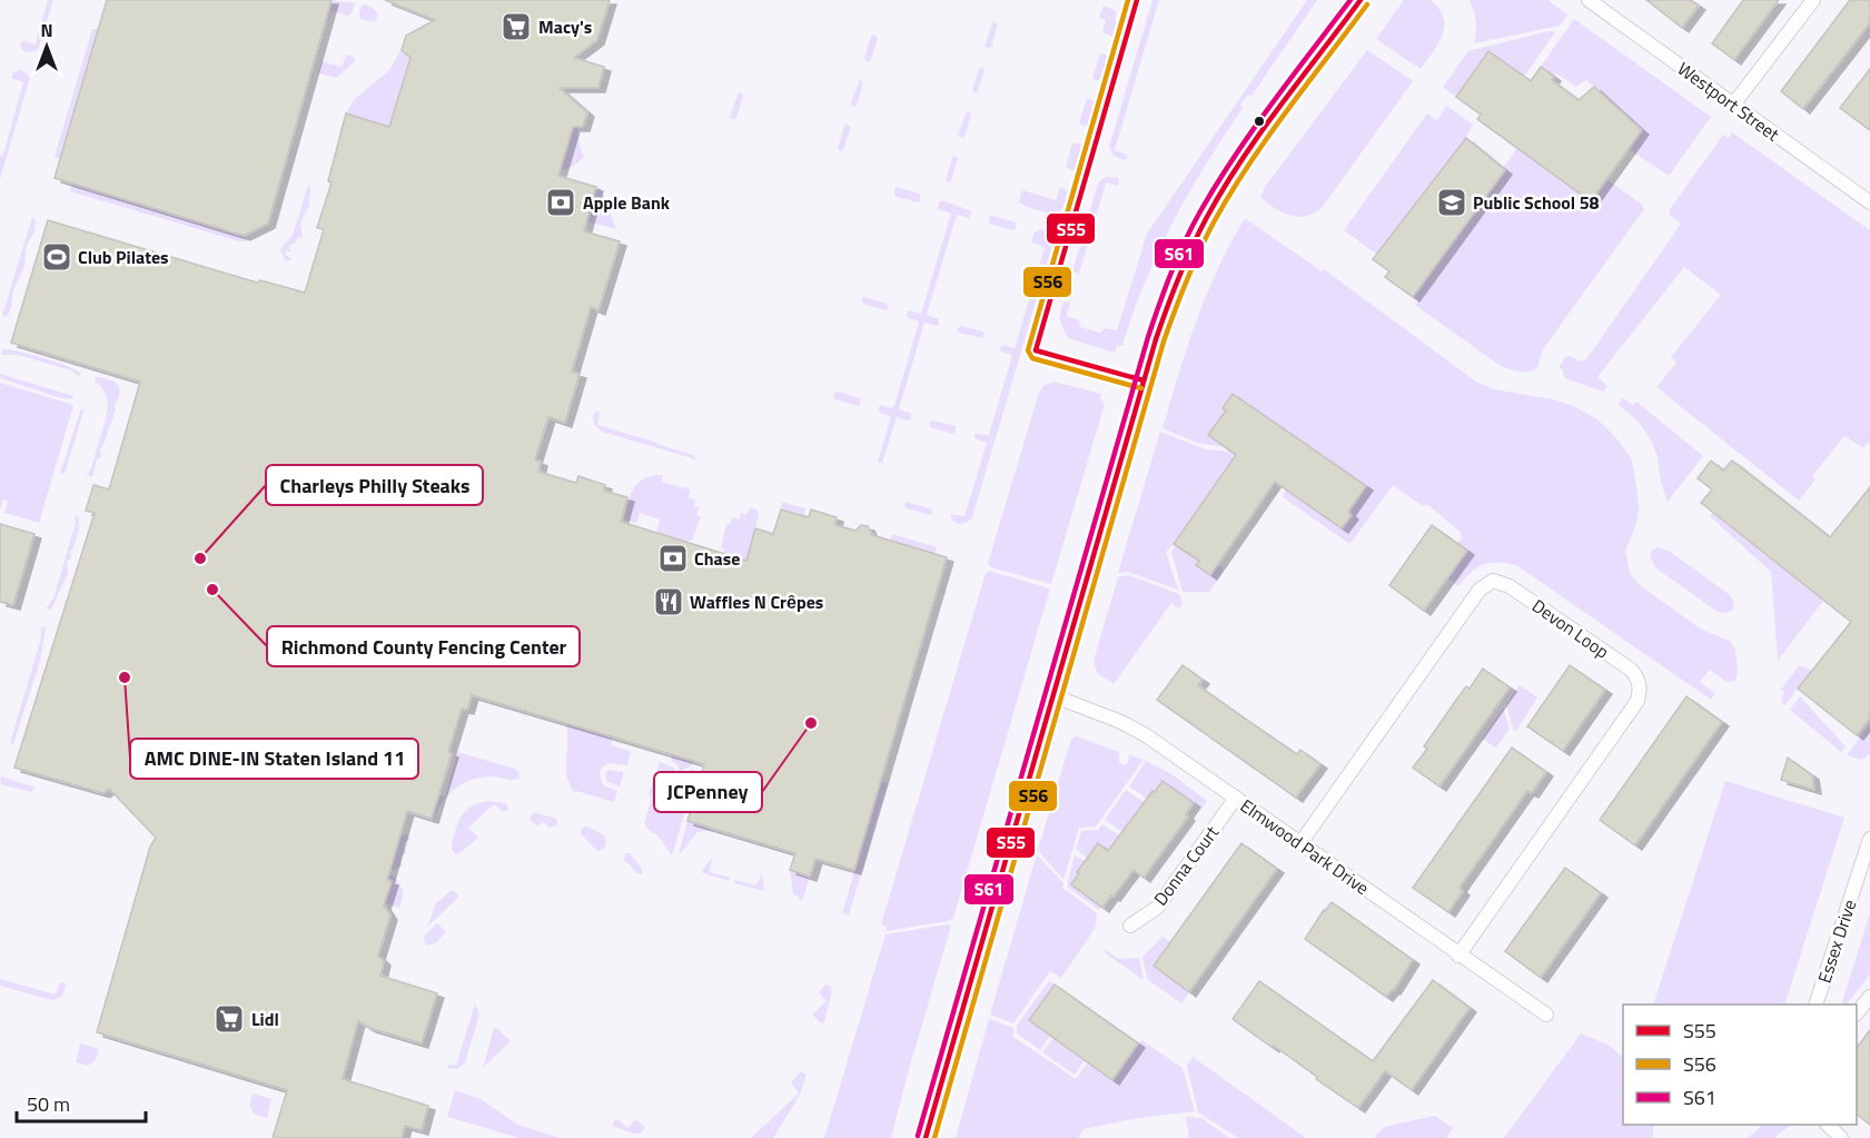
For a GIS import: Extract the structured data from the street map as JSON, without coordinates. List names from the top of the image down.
{
  "streets": {
    "street": [
      "Westport Street",
      "Devon Loop",
      "Elmwood Park Drive",
      "Donna Court",
      "Essex Drive"
    ]
  },
  "crossings": [
    ["Devon Loop", "Elmwood Park Drive"],
    ["Elmwood Park Drive", "Donna Court"]
  ],
  "places": {
    "supermarket": ["Macy's", "Lidl"],
    "bank": ["Apple Bank", "Chase"],
    "school or university": ["Public School 58"],
    "sports": ["Club Pilates"],
    "other": [
      "Charleys Philly Steaks",
      "Richmond County Fencing Center",
      "AMC DINE-IN Staten Island 11",
      "JCPenney"
    ],
    "restaurant": ["Waffles N Crȇpes"]
  },
  "lines": ["transit line S55", "transit line S56", "transit line S61"],
  "legend": ["S55", "S56", "S61"],
  "scale_bar": "50 m",
  "north": "top"
}
